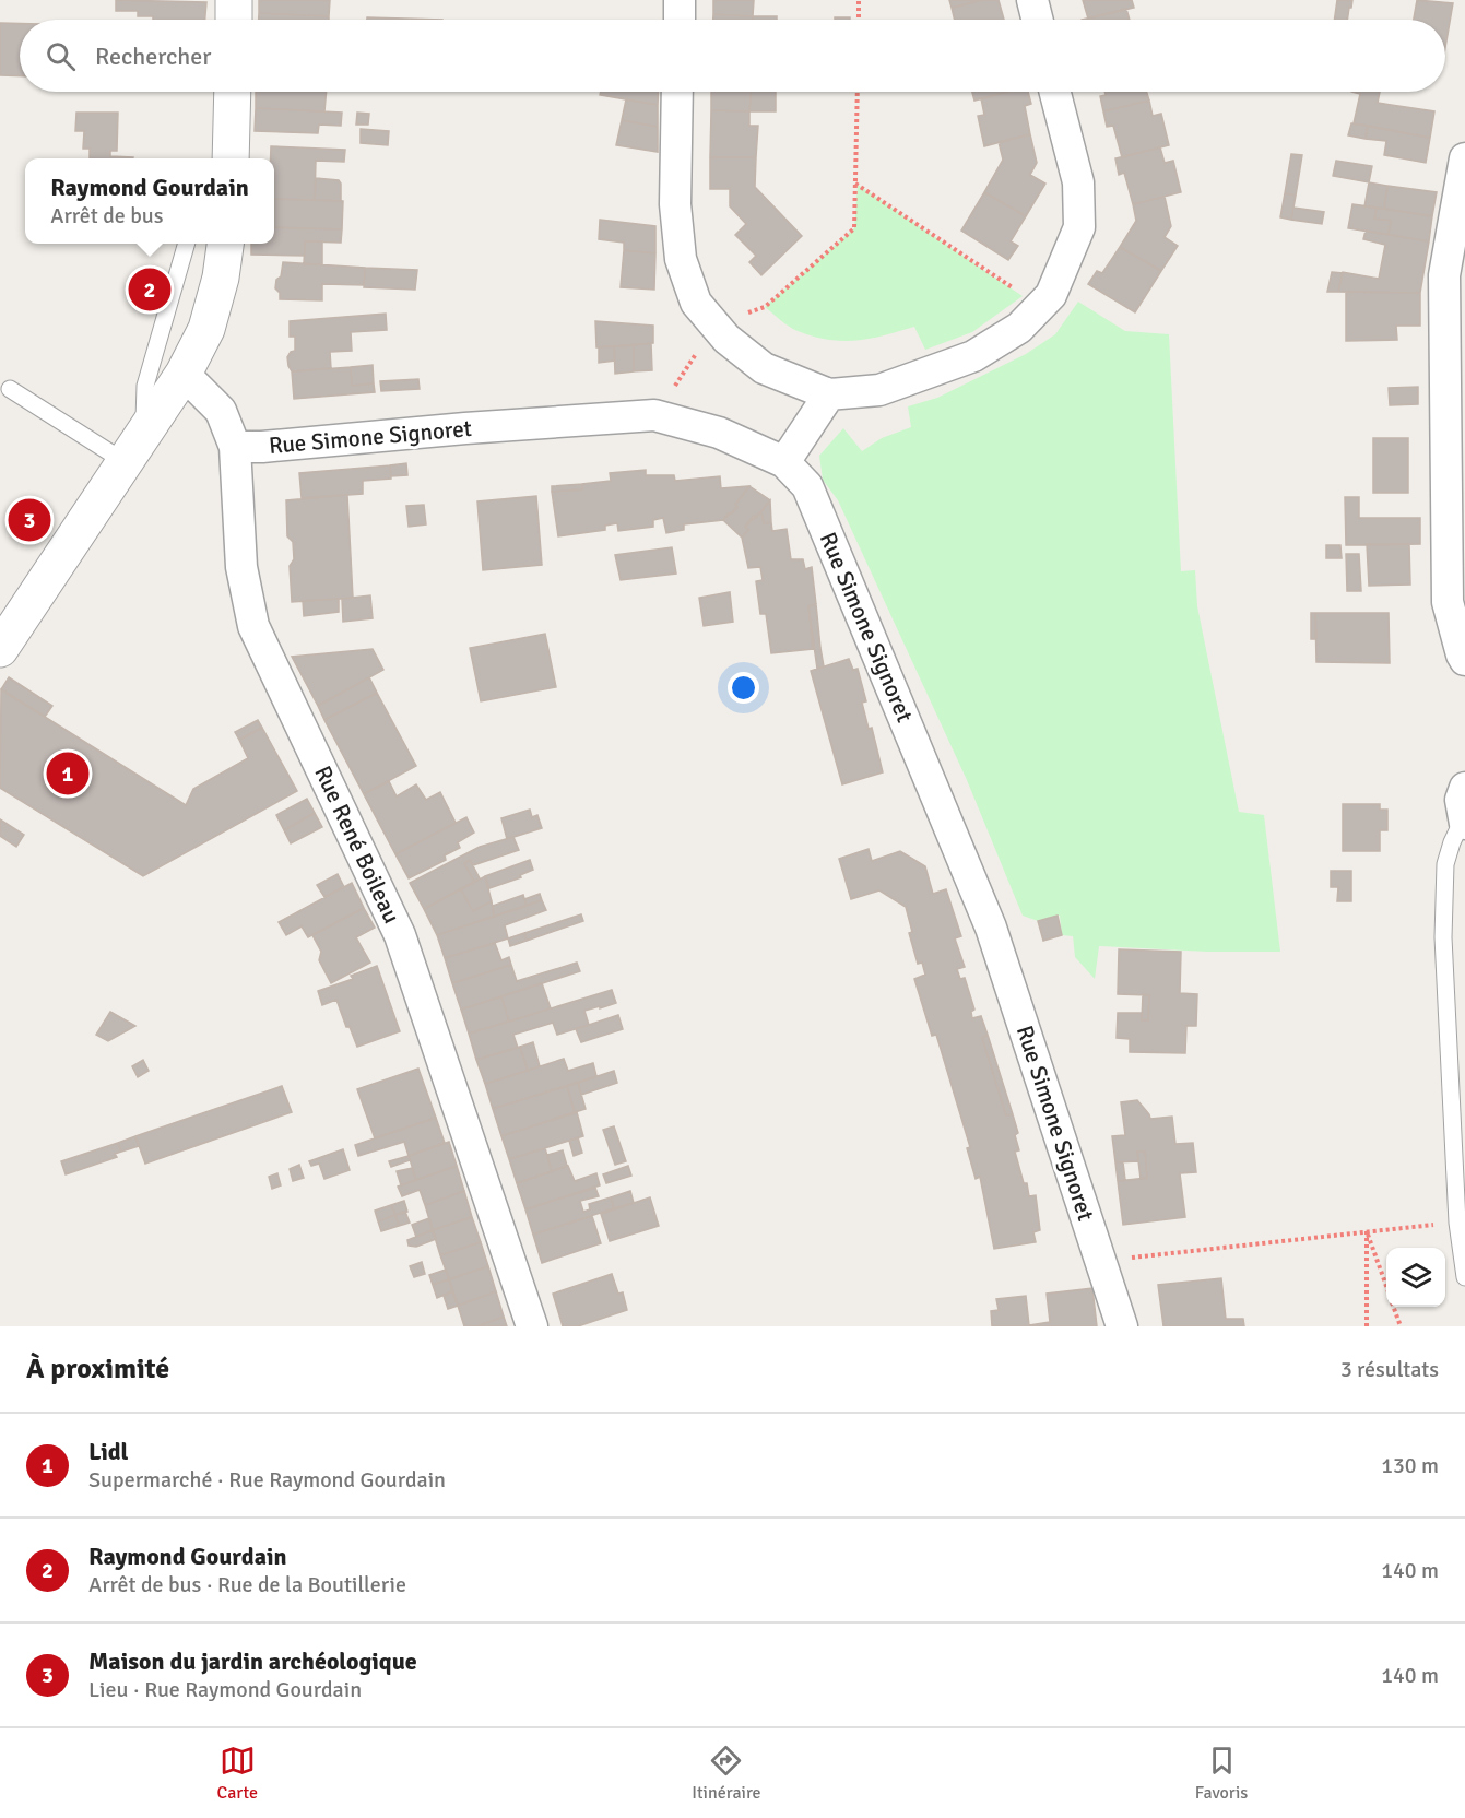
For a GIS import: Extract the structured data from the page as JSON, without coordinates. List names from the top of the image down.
{
  "streets": {
    "street": ["Rue Simone Signoret", "Rue René Boileau"]
  },
  "crossings": [
    ["Rue Simone Signoret", "Rue René Boileau"]
  ],
  "page": {
    "search": "Rechercher",
    "popup": ["Raymond Gourdain", "Arrêt de bus"],
    "pins": ["2", "3", "1"],
    "heading": ["À proximité", "3 résultats"],
    "list": [
      {
        "mark": "1",
        "name": "Lidl",
        "note": "Supermarché · Rue Raymond Gourdain",
        "value": "130 m"
      },
      {
        "mark": "2",
        "name": "Raymond Gourdain",
        "note": "Arrêt de bus · Rue de la Boutillerie",
        "value": "140 m"
      },
      {
        "mark": "3",
        "name": "Maison du jardin archéologique",
        "note": "Lieu · Rue Raymond Gourdain",
        "value": "140 m"
      }
    ],
    "nav": ["Carte", "Itinéraire", "Favoris"]
  }
}
